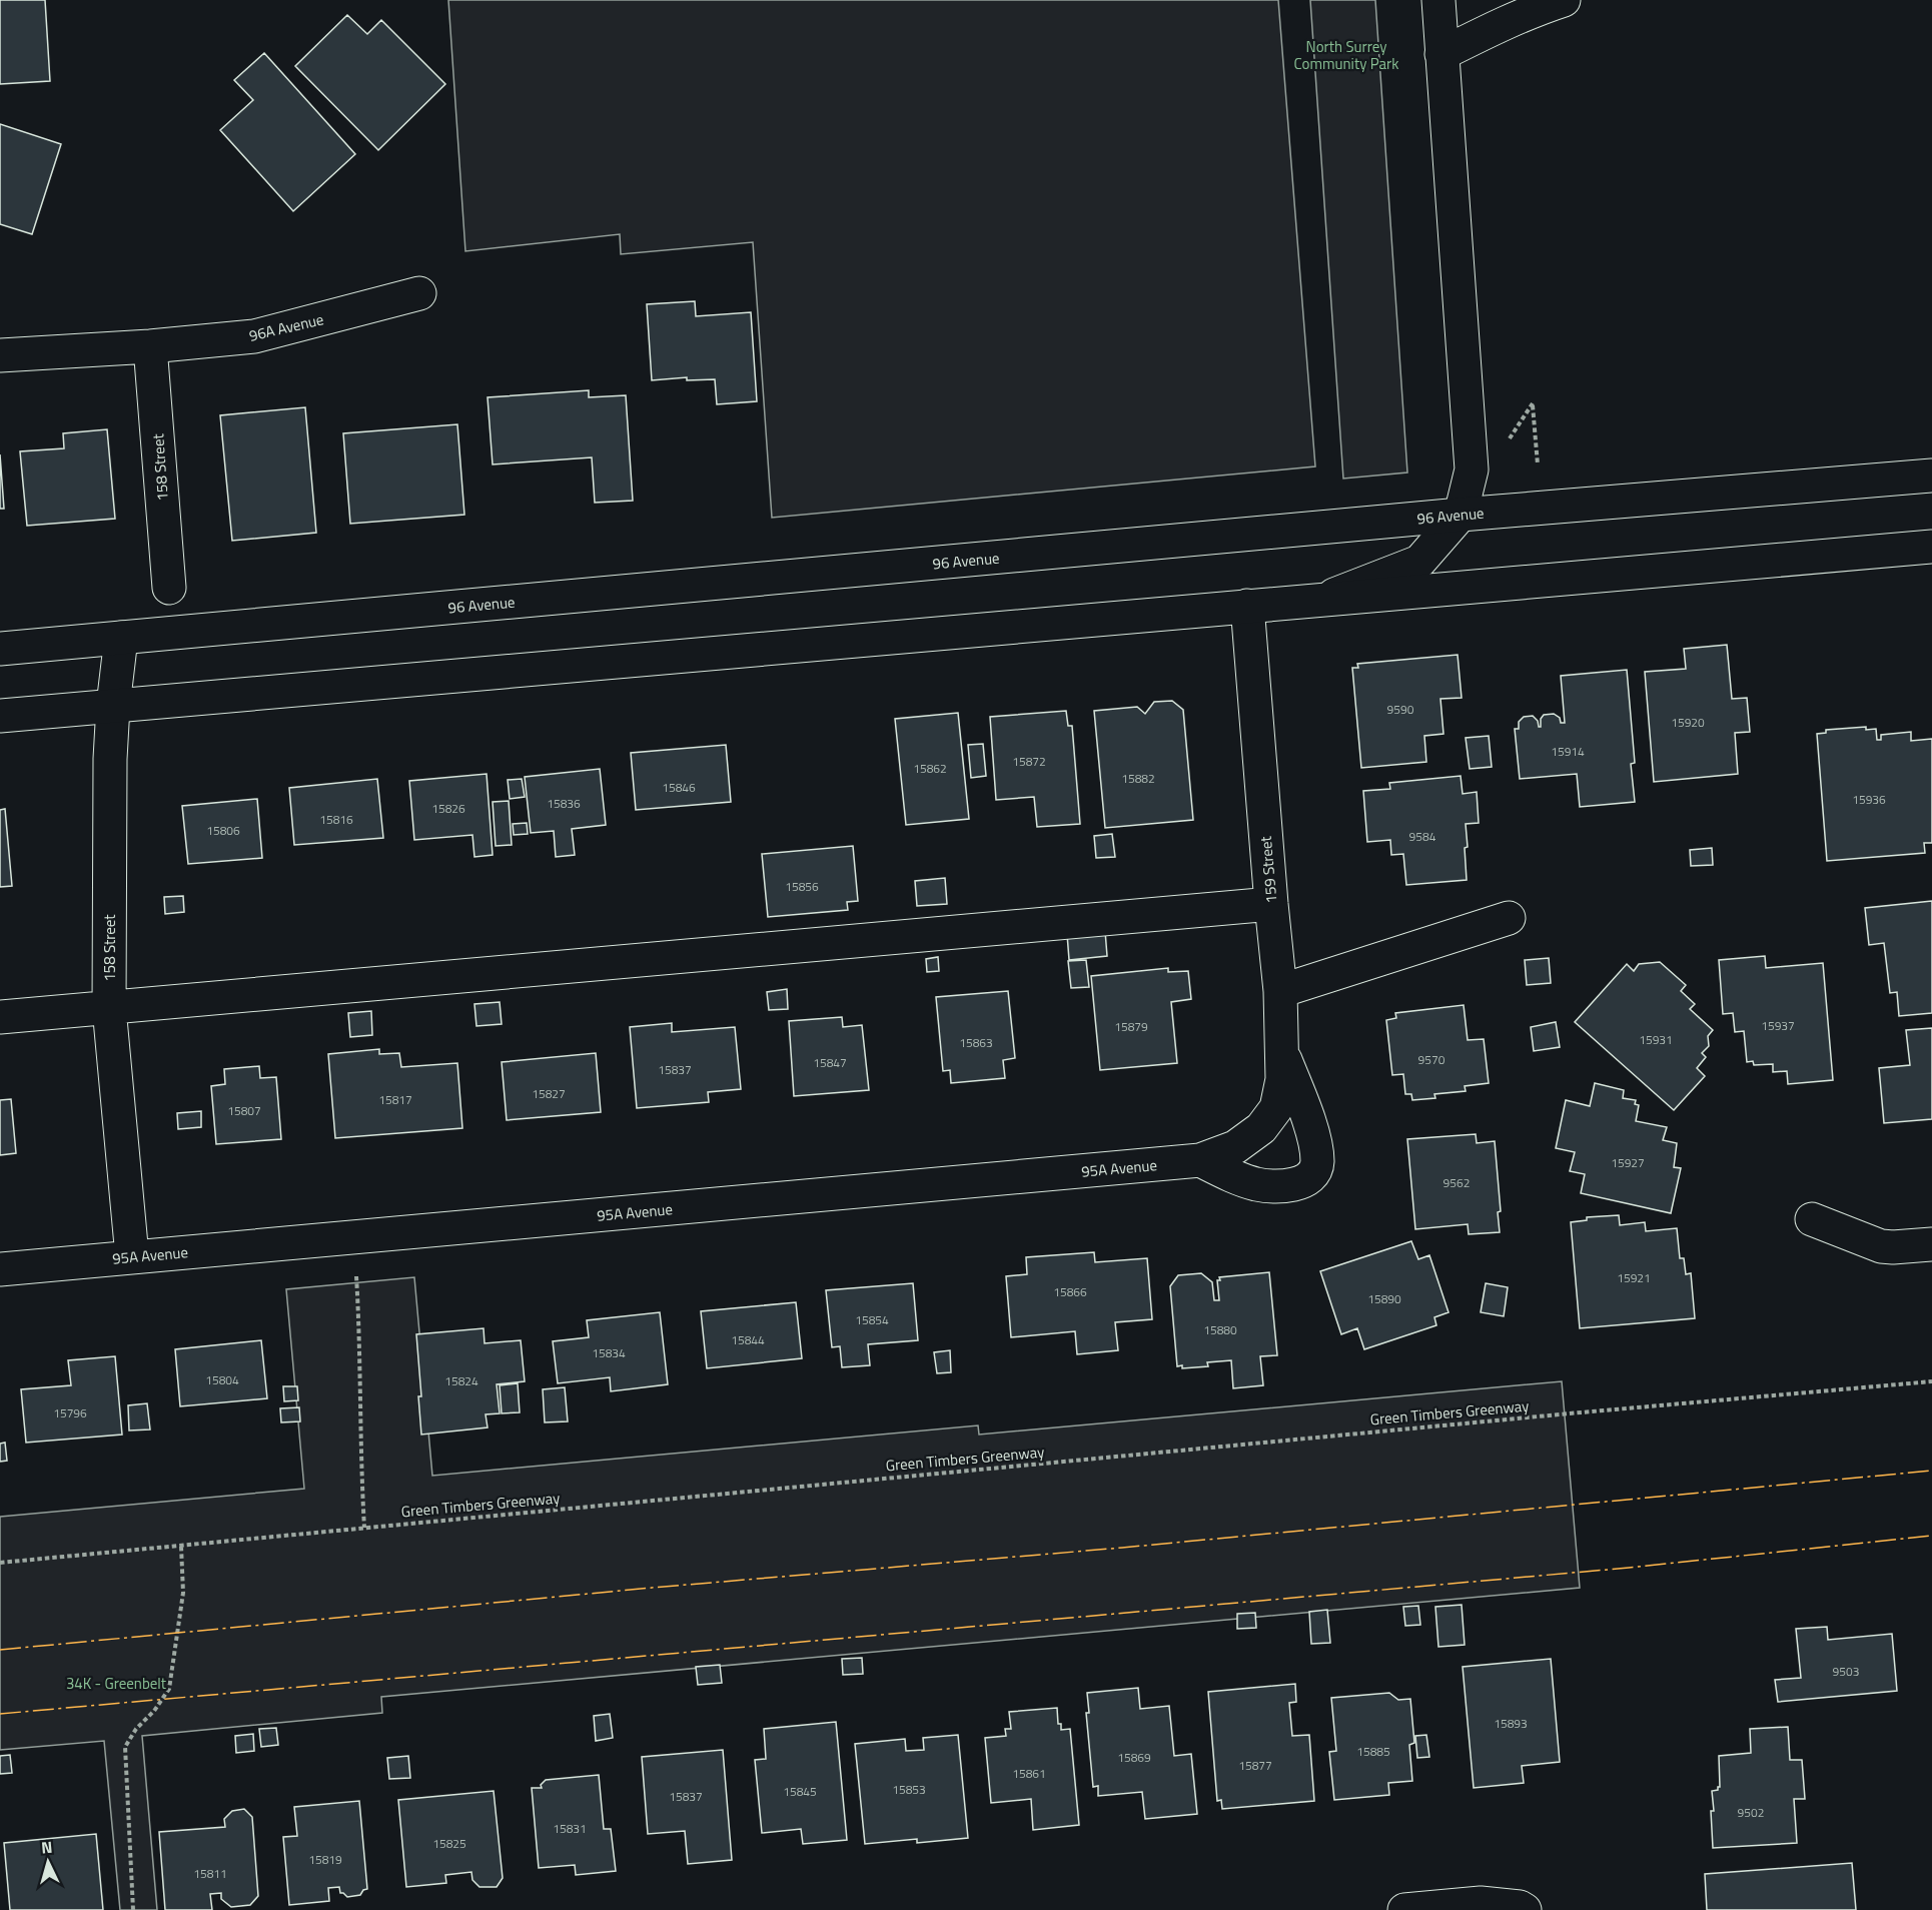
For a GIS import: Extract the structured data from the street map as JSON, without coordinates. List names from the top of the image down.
{
  "streets": {
    "main road": [
      "96A Avenue",
      "158 Street",
      "96 Avenue",
      "159 Street",
      "95A Avenue"
    ],
    "path": ["Green Timbers Greenway"]
  },
  "crossings": [
    ["96A Avenue", "158 Street"],
    ["158 Street", "96 Avenue"],
    ["158 Street", "95A Avenue"],
    ["159 Street", "95A Avenue"]
  ],
  "parks": ["North Surrey Community Park", "34K - Greenbelt"],
  "house_numbers": [
    "9590",
    "15920",
    "15914",
    "15872",
    "15862",
    "15882",
    "15846",
    "15936",
    "15836",
    "15826",
    "15816",
    "15806",
    "9584",
    "15856",
    "15937",
    "15879",
    "15931",
    "15863",
    "9570",
    "15847",
    "15837",
    "15827",
    "15817",
    "15807",
    "15927",
    "9562",
    "15921",
    "15866",
    "15890",
    "15854",
    "15880",
    "15844",
    "15834",
    "15804",
    "15824",
    "15796",
    "9503",
    "15893",
    "15885",
    "15869",
    "15877",
    "15861",
    "15853",
    "15845",
    "15837",
    "9502",
    "15831",
    "15825",
    "15819",
    "15811"
  ],
  "north": "top"
}
